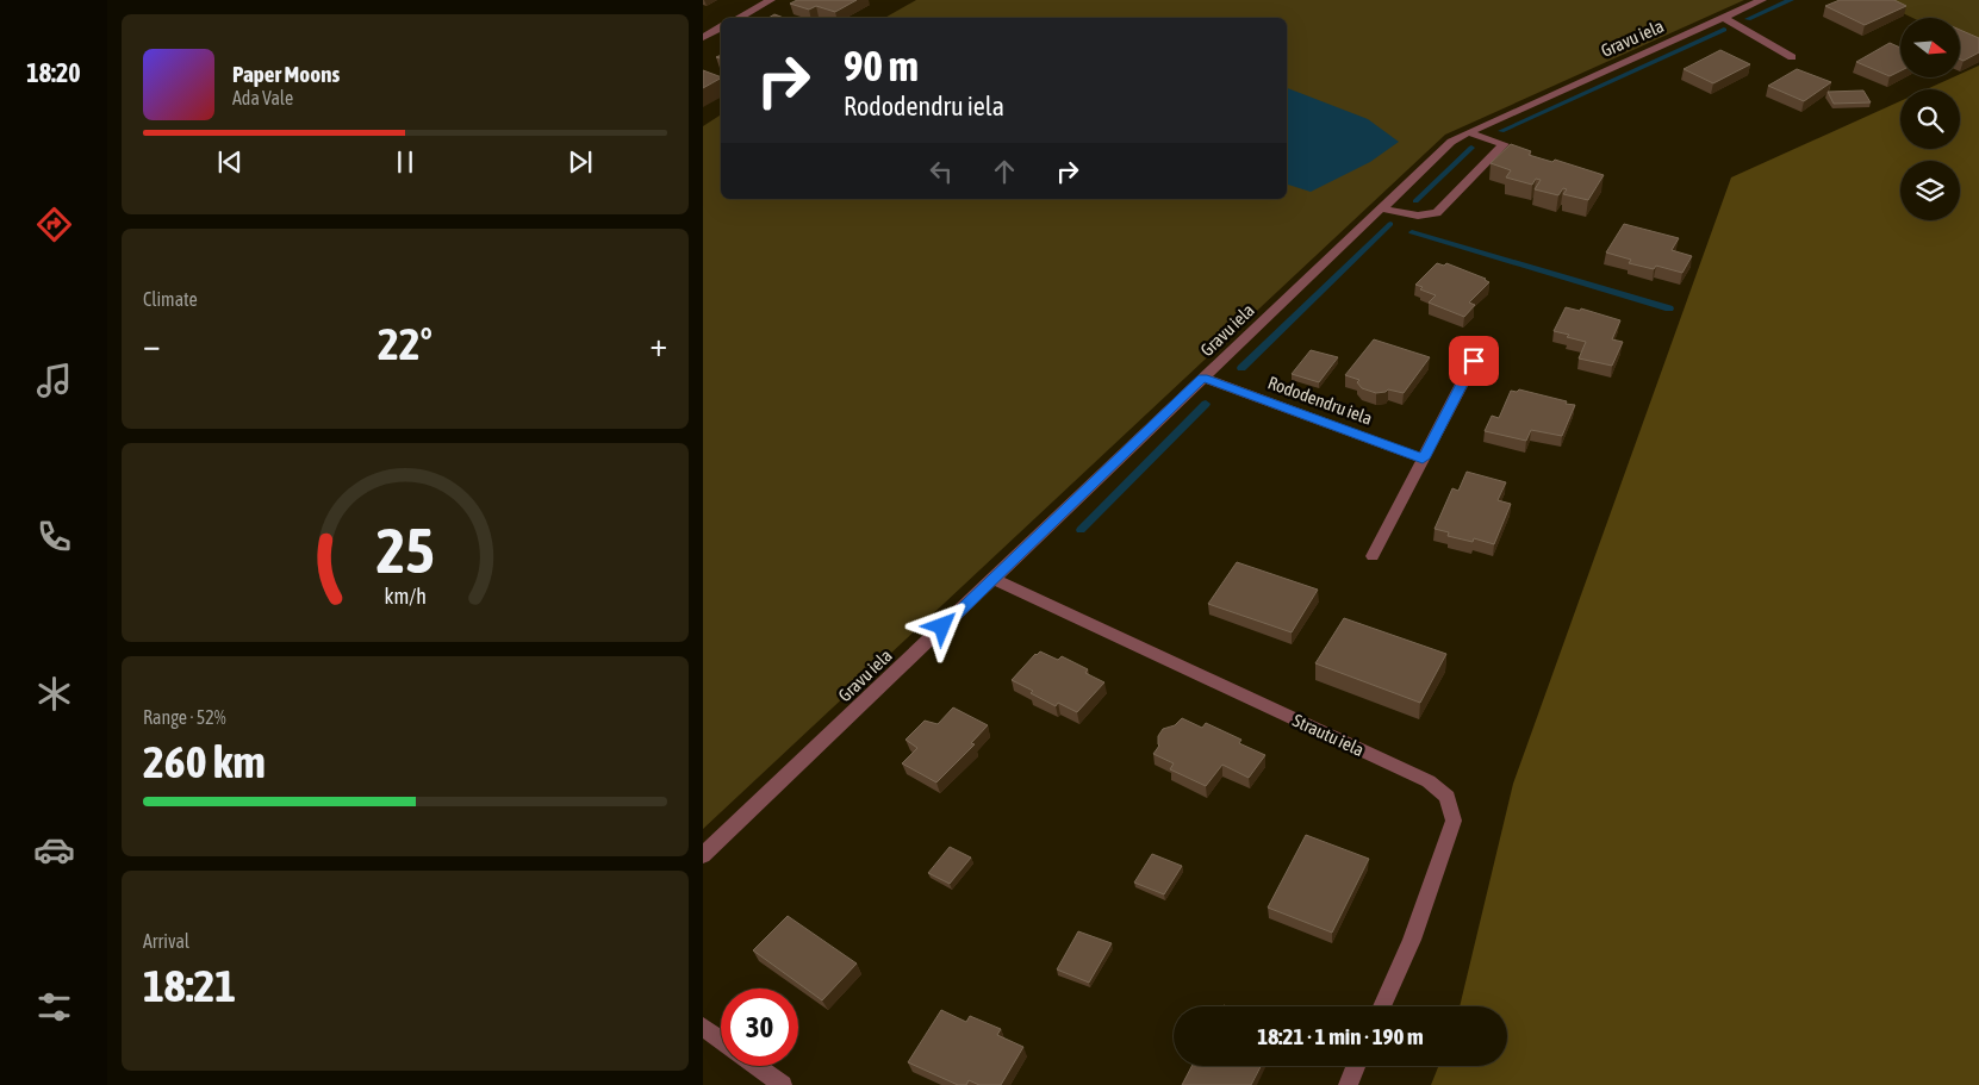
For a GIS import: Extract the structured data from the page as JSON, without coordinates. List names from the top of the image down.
{
  "streets": {
    "street": ["Gravu iela", "Rododendru iela", "Strautu iela"]
  },
  "crossings": [
    ["Gravu iela", "Rododendru iela"],
    ["Gravu iela", "Strautu iela"]
  ],
  "north": "right",
  "page": {
    "tabs": "18:20",
    "turn": ["90 m", "Rododendru iela"],
    "song": ["Paper Moons", "Ada Vale"],
    "tile": [
      "Climate",
      ["Range · 52%", "260 km"],
      ["Arrival", "18:21"]
    ],
    "heat": ["−", "22°", "+"],
    "limit": "30",
    "trip": "18:21 · 1 min · 190 m",
    "gauge": ["25", "km/h"]
  }
}
